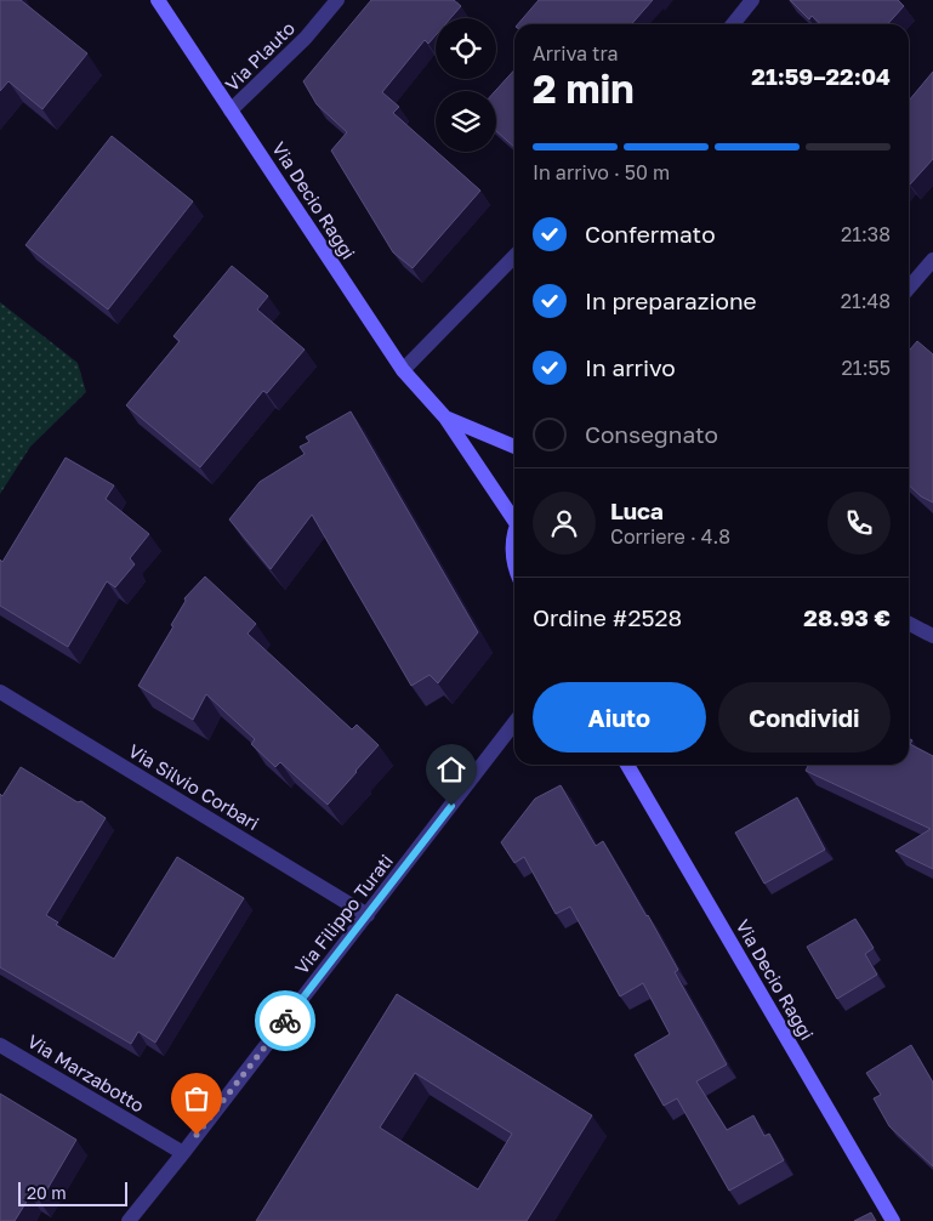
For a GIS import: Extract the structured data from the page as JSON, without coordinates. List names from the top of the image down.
{
  "streets": {
    "main road": ["Via Decio Raggi"],
    "street": [
      "Via Plauto",
      "Via Silvio Corbari",
      "Via Filippo Turati",
      "Via Marzabotto"
    ]
  },
  "crossings": [
    ["Via Plauto", "Via Decio Raggi"],
    ["Via Silvio Corbari", "Via Filippo Turati"],
    ["Via Filippo Turati", "Via Marzabotto"]
  ],
  "scale_bar": "20 m",
  "page": {
    "heading": ["2 min", "Arriva tra", "21:59–22:04"],
    "panel": [
      "Luca",
      "Corriere · 4.8",
      "Ordine #2528",
      "28.93 €"
    ],
    "bar": "In arrivo · 50 m",
    "list": [
      ["Confermato", "21:38"],
      ["In preparazione", "21:48"],
      ["In arrivo", "21:55"],
      "Consegnato"
    ],
    "buttons": ["Aiuto", "Condividi"],
    "scale": "20 m"
  }
}
